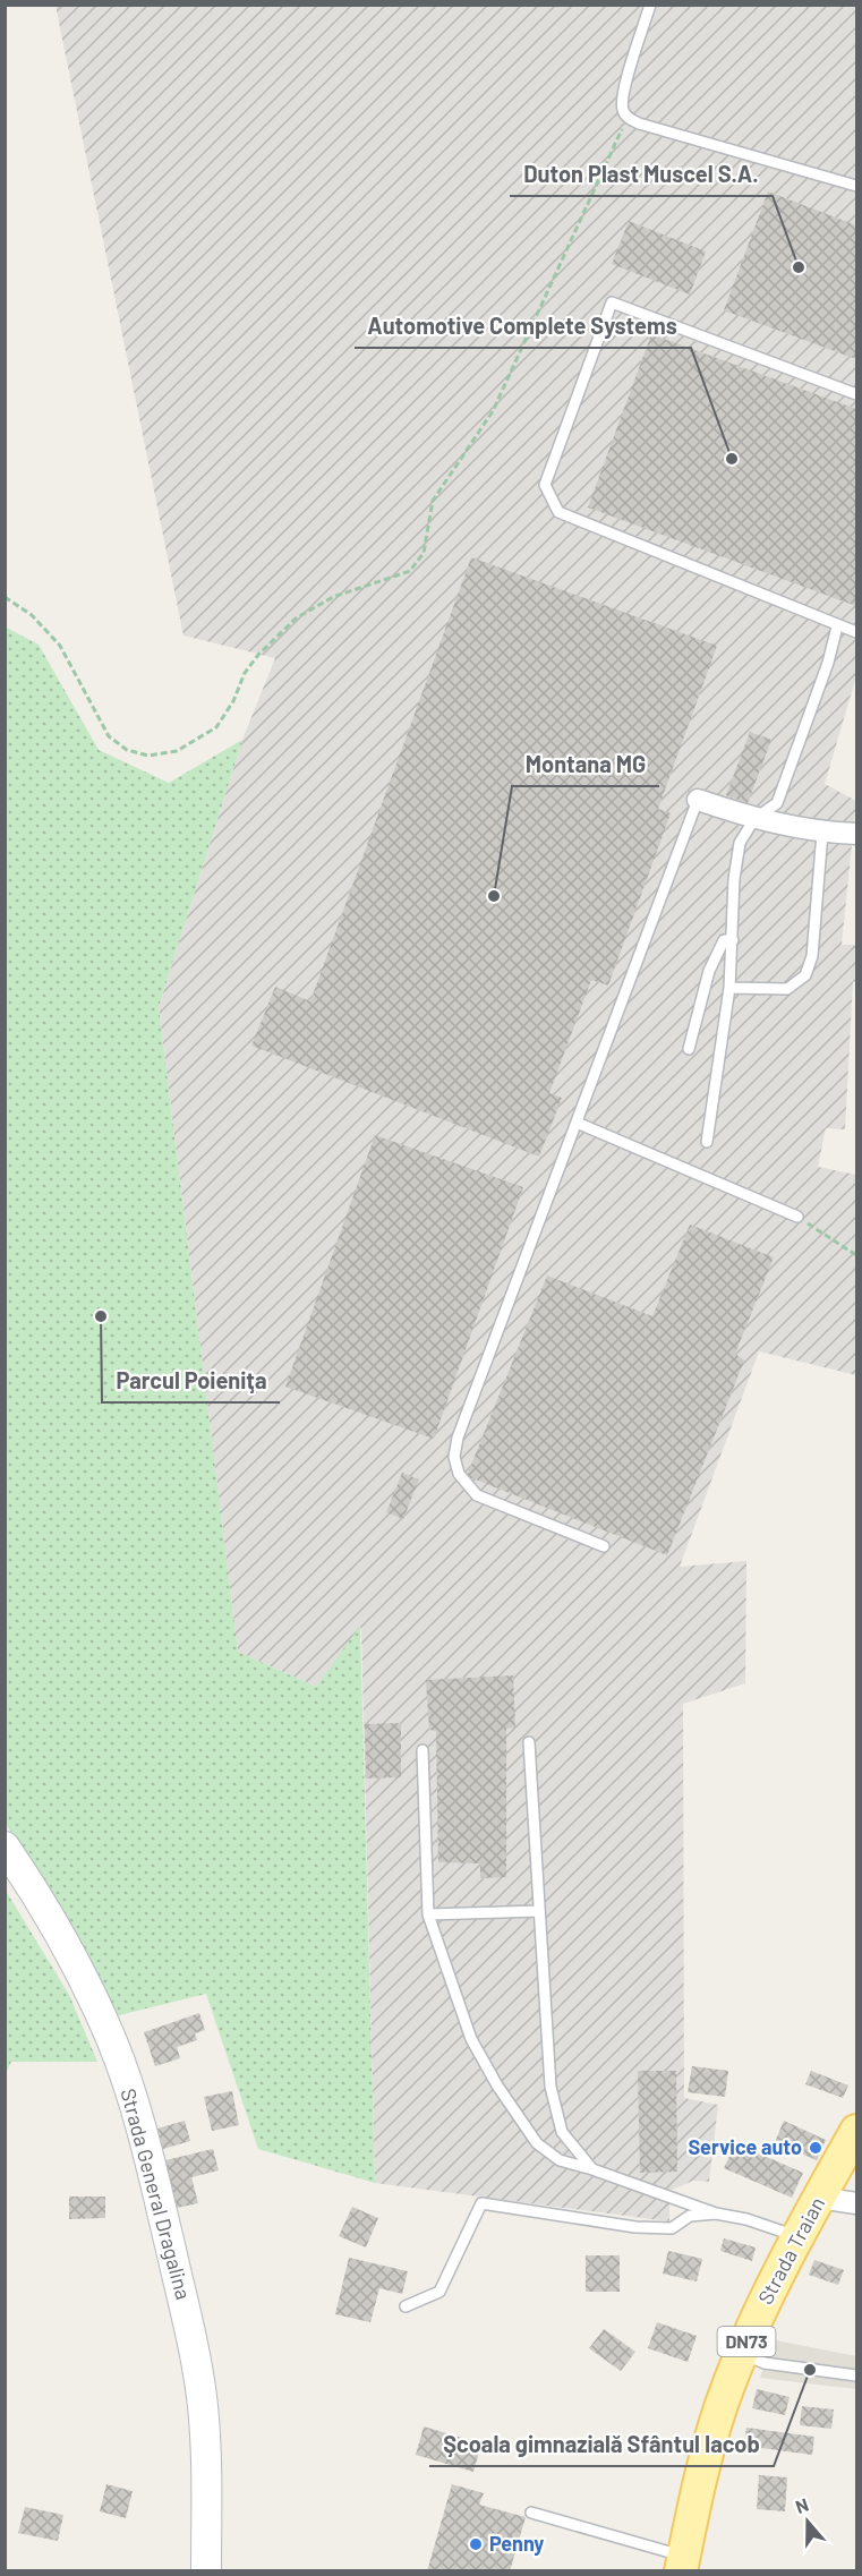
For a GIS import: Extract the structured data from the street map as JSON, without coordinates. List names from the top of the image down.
{
  "streets": {
    "main road": ["Strada General Dragalina", "Strada Traian", "DN73"]
  },
  "places": [
    "Duton Plast Muscel S.A.",
    "Automotive Complete Systems",
    "Montana MG",
    "Parcul Poieniţa",
    "Service auto",
    "Şcoala gimnazială Sfântul Iacob",
    "Penny"
  ],
  "north": "top"
}
